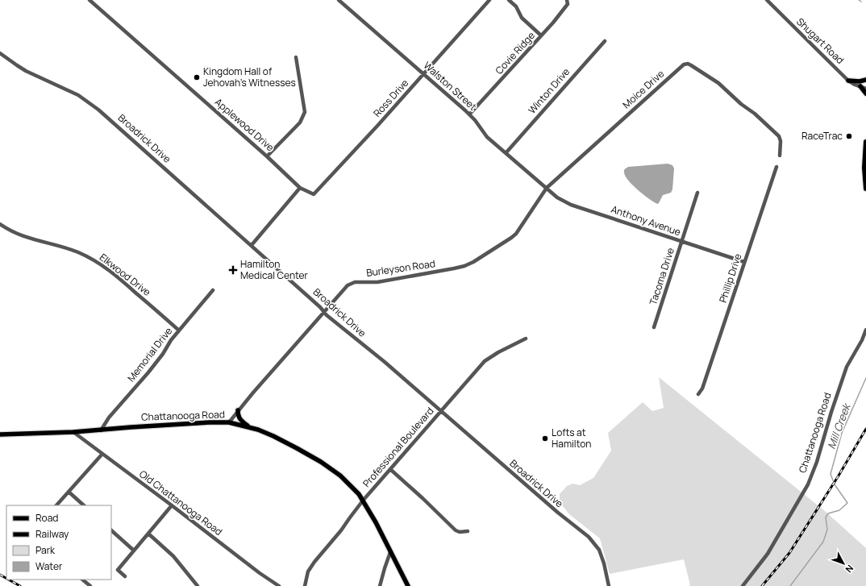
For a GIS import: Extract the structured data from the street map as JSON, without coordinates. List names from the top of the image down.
{
  "streets": {
    "main road": ["Chattanooga Road"],
    "street": [
      "Shugart Road",
      "Covie Ridge",
      "Walston Street",
      "Moice Drive",
      "Winton Drive",
      "Ross Drive",
      "Applewood Drive",
      "Broadrick Drive",
      "Anthony Avenue",
      "Burleyson Road",
      "Elkwood Drive",
      "Tacoma Drive",
      "Phillip Drive",
      "Memorial Drive",
      "Professional Boulevard",
      "Old Chattanooga Road"
    ]
  },
  "crossings": [
    ["Covie Ridge", "Walston Street"],
    ["Walston Street", "Moice Drive"],
    ["Walston Street", "Winton Drive"],
    ["Walston Street", "Ross Drive"],
    ["Walston Street", "Anthony Avenue"],
    ["Walston Street", "Burleyson Road"],
    ["Moice Drive", "Anthony Avenue"],
    ["Moice Drive", "Burleyson Road"],
    ["Ross Drive", "Applewood Drive"],
    ["Broadrick Drive", "Burleyson Road"],
    ["Broadrick Drive", "Professional Boulevard"],
    ["Anthony Avenue", "Burleyson Road"],
    ["Anthony Avenue", "Tacoma Drive"],
    ["Anthony Avenue", "Phillip Drive"],
    ["Burleyson Road", "Chattanooga Road"],
    ["Elkwood Drive", "Memorial Drive"],
    ["Memorial Drive", "Chattanooga Road"],
    ["Chattanooga Road", "Professional Boulevard"],
    ["Chattanooga Road", "Old Chattanooga Road"]
  ],
  "water": ["Mill Creek"],
  "places": {
    "other": ["Kingdom Hall of Jehovah’s Witnesses", "RaceTrac", "Lofts at Hamilton"],
    "health": ["Hamilton Medical Center"]
  },
  "legend": [
    "Road",
    "Railway",
    "Park",
    "Water"
  ],
  "north": "bottom right"
}
